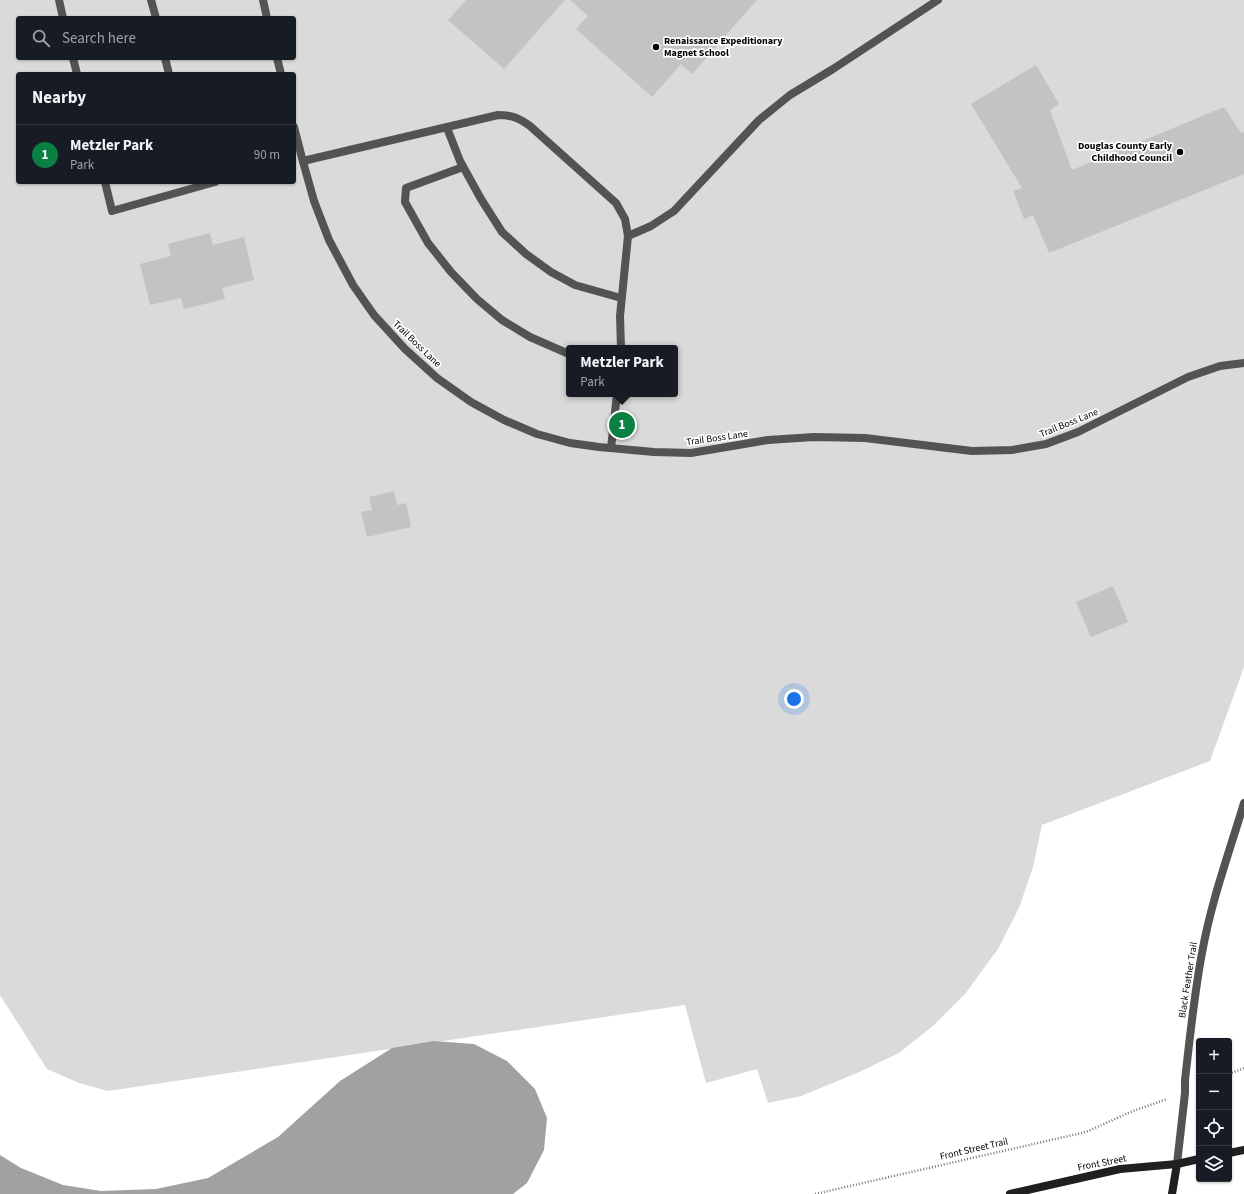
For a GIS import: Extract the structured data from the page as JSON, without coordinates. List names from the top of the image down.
{
  "streets": {
    "main road": ["Front Street"],
    "street": ["Trail Boss Lane", "Black Feather Trail"],
    "path": ["Front Street Trail"]
  },
  "crossings": [
    ["Black Feather Trail", "Front Street"]
  ],
  "places": ["Renaissance Expeditionary Magnet School", "Douglas County Early Childhood Council"],
  "page": {
    "search": "Search here",
    "heading": "Nearby",
    "list": [
      {
        "mark": "1",
        "name": "Metzler Park",
        "note": "Park",
        "value": "90 m"
      }
    ],
    "popup": ["Metzler Park", "Park"],
    "pins": "1",
    "map_buttons": ["+", "−"]
  }
}
